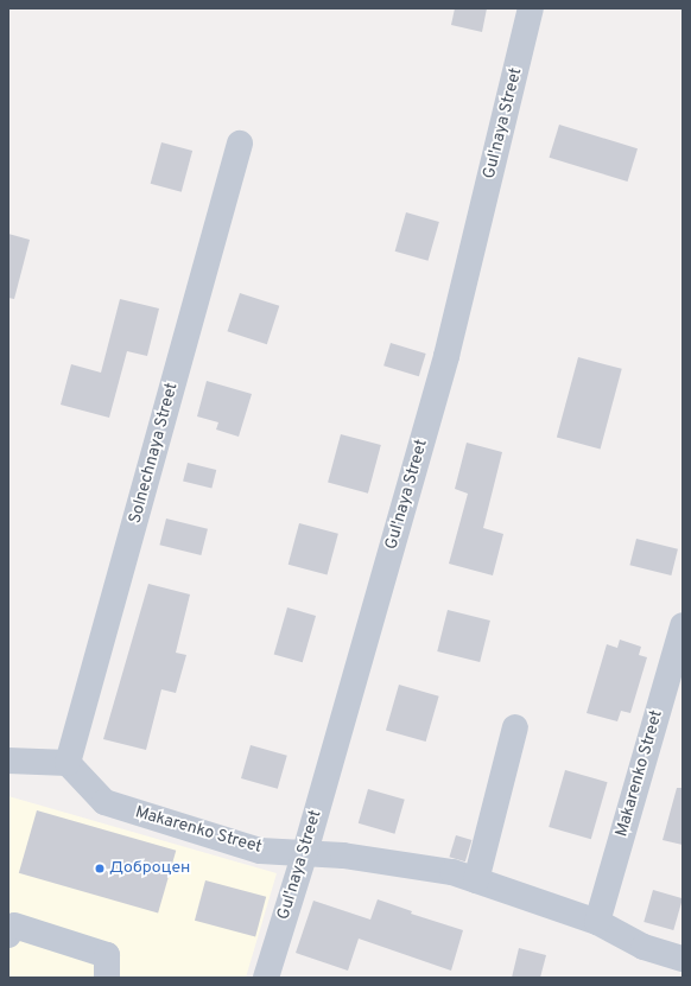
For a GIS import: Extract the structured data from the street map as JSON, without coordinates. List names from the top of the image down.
{
  "streets": {
    "street": ["Gul'naya Street", "Solnechnaya Street", "Makarenko Street"]
  },
  "crossings": [
    ["Gul'naya Street", "Makarenko Street"],
    ["Solnechnaya Street", "Makarenko Street"]
  ],
  "places": ["Доброцен"]
}
